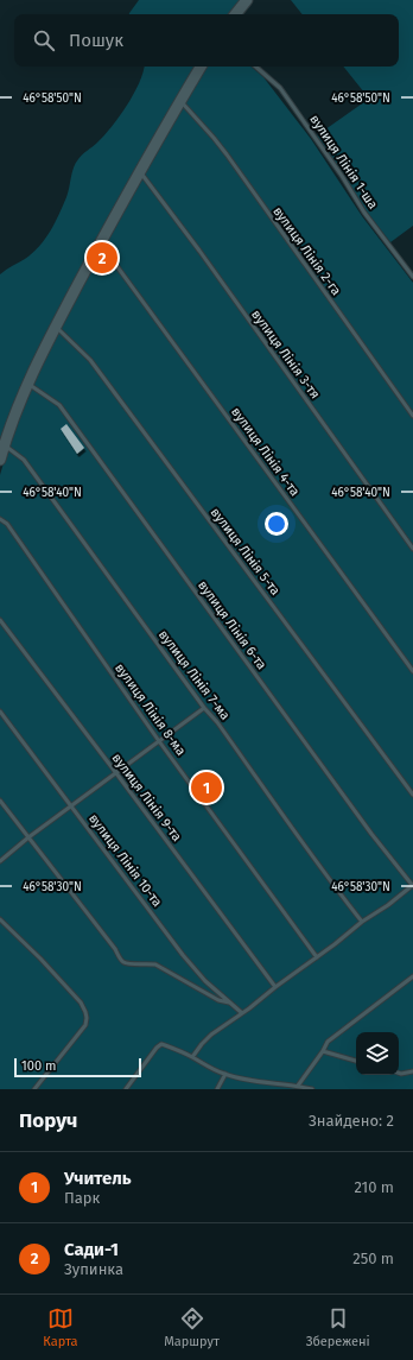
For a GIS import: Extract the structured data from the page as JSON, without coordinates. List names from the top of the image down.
{
  "streets": {
    "lane": [
      "вулиця Лінія 1-ша",
      "вулиця Лінія 2-га",
      "вулиця Лінія 3-тя",
      "вулиця Лінія 4-та",
      "вулиця Лінія 5-та",
      "вулиця Лінія 6-та",
      "вулиця Лінія 7-ма",
      "вулиця Лінія 8-ма",
      "вулиця Лінія 9-та",
      "вулиця Лінія 10-та"
    ]
  },
  "scale_bar": "100 m",
  "page": {
    "search": "Пошук",
    "pins": ["2", "1"],
    "scale": "100 m",
    "heading": ["Поруч", "Знайдено: 2"],
    "list": [
      {
        "mark": "1",
        "name": "Учитель",
        "note": "Парк",
        "value": "210 m"
      },
      {
        "mark": "2",
        "name": "Сади-1",
        "note": "Зупинка",
        "value": "250 m"
      }
    ],
    "nav": ["Карта", "Маршрут", "Збережені"]
  },
  "coordinates": ["46°58'50\"N", "46°58'40\"N", "46°58'30\"N"]
}
